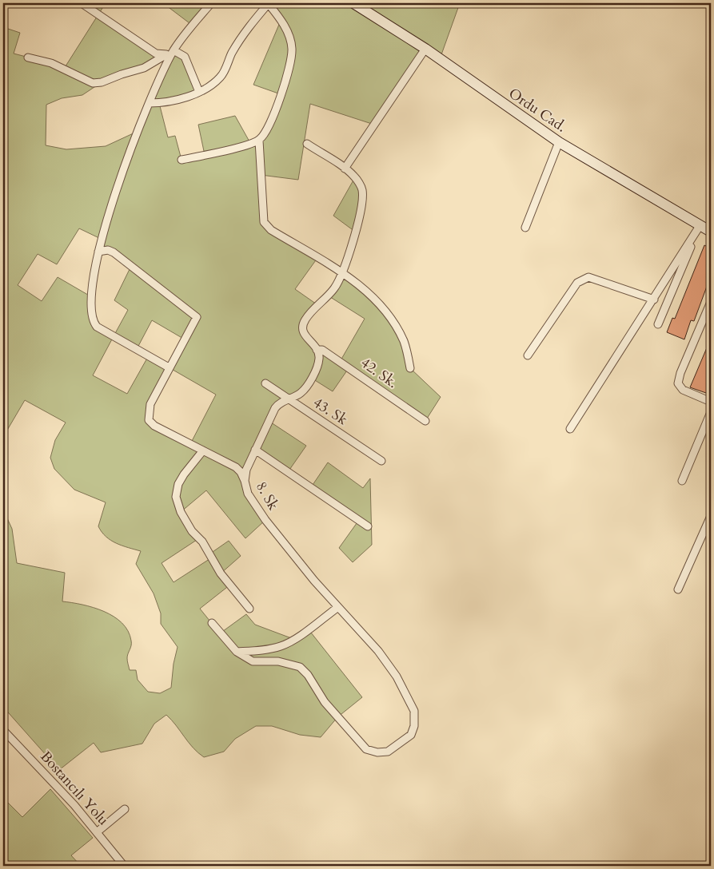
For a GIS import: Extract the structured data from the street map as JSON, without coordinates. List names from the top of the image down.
{
  "streets": {
    "main road": ["Ordu Cad."],
    "street": [
      "42. Sk.",
      "43. Sk",
      "8. Sk",
      "Bostancılı Yolu"
    ]
  },
  "crossings": [
    ["42. Sk.", "8. Sk"],
    ["43. Sk", "8. Sk"]
  ]
}
